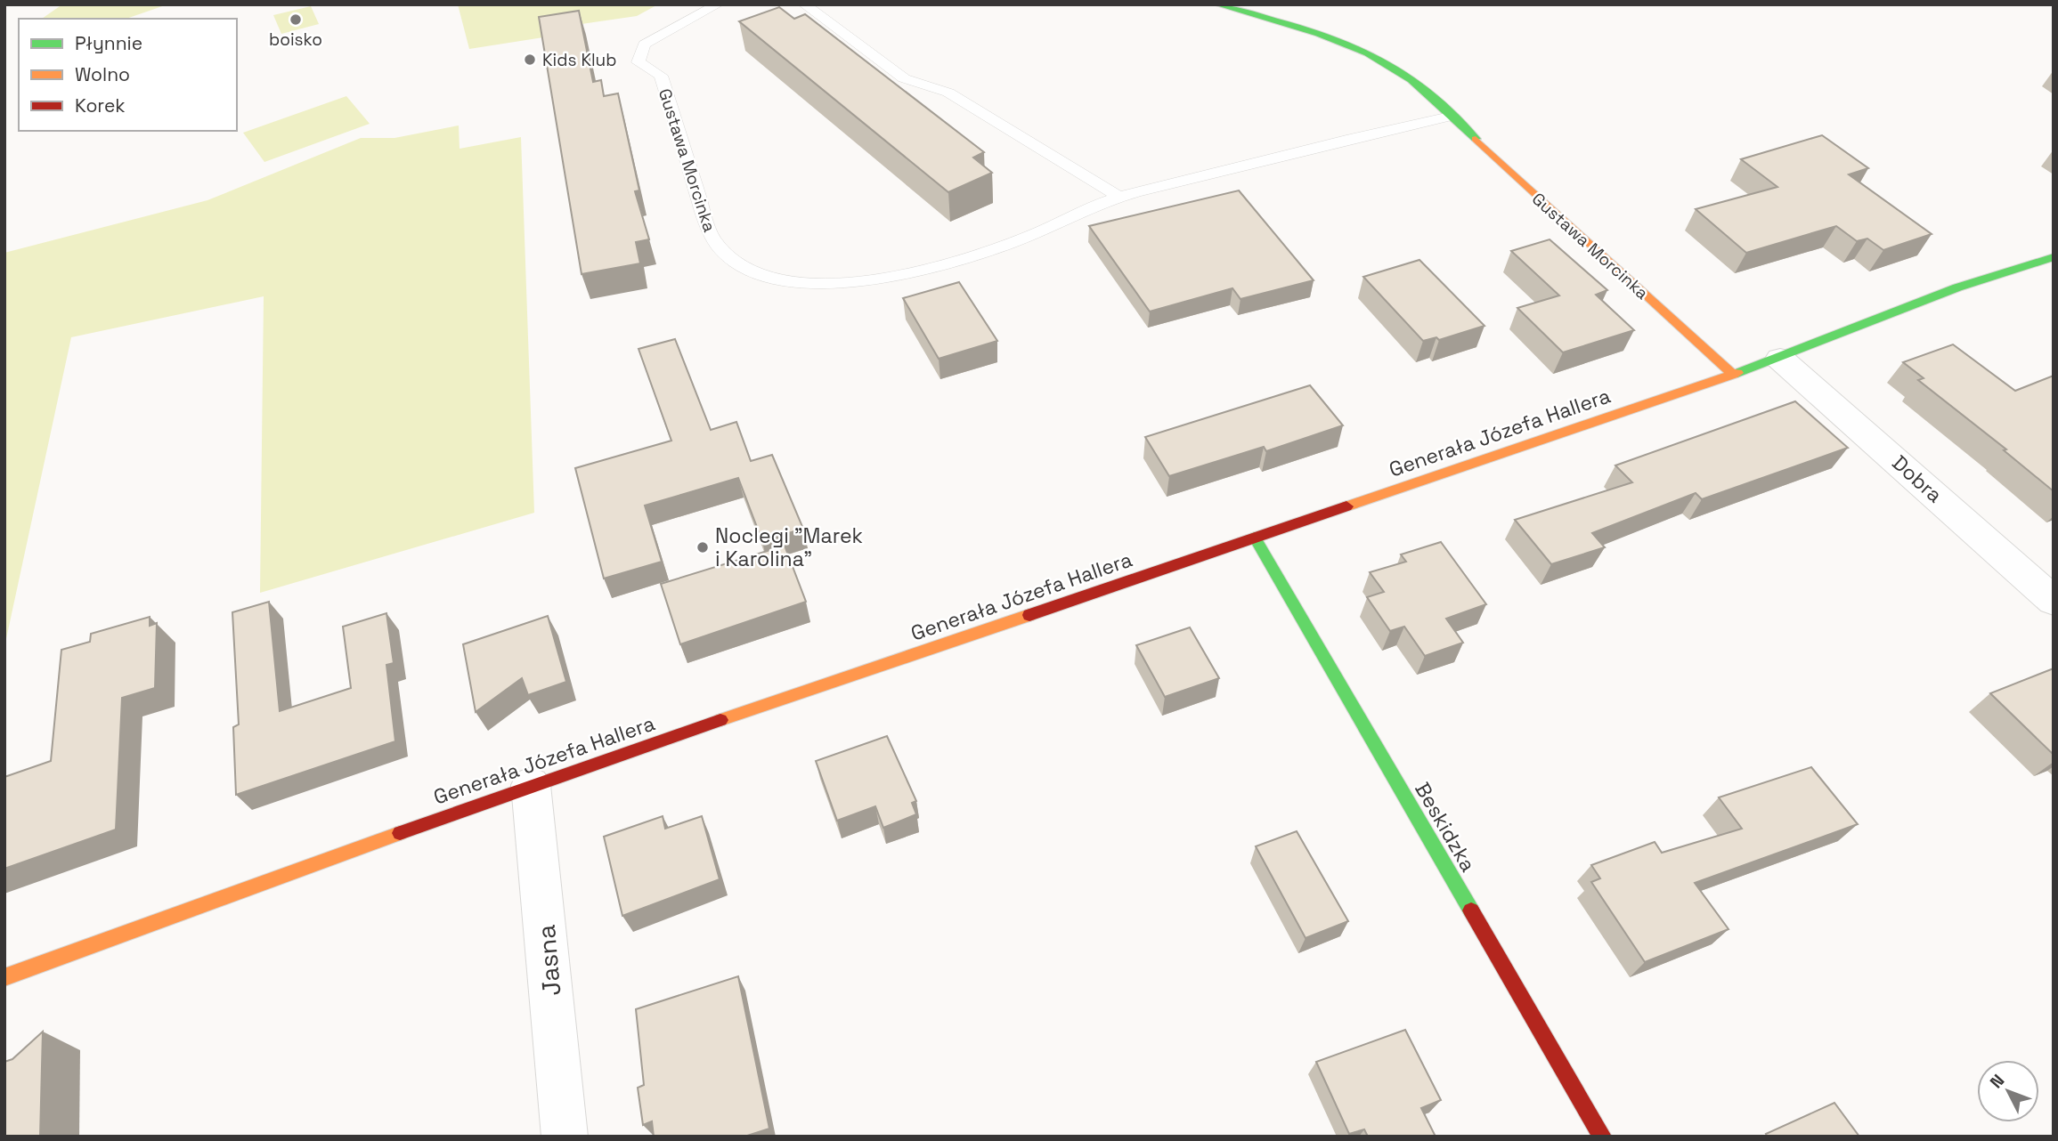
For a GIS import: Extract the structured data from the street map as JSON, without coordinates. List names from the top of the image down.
{
  "streets": {
    "street": [
      "Gustawa Morcinka",
      "Generała Józefa Hallera",
      "Dobra",
      "Beskidzka",
      "Jasna"
    ]
  },
  "crossings": [
    ["Gustawa Morcinka", "Generała Józefa Hallera"],
    ["Generała Józefa Hallera", "Dobra"],
    ["Generała Józefa Hallera", "Beskidzka"],
    ["Generała Józefa Hallera", "Jasna"]
  ],
  "places": ["boisko", "Kids Klub", "Noclegi \"Marek i Karolina\""],
  "legend": ["Płynnie", "Wolno", "Korek"],
  "north": "top left"
}
